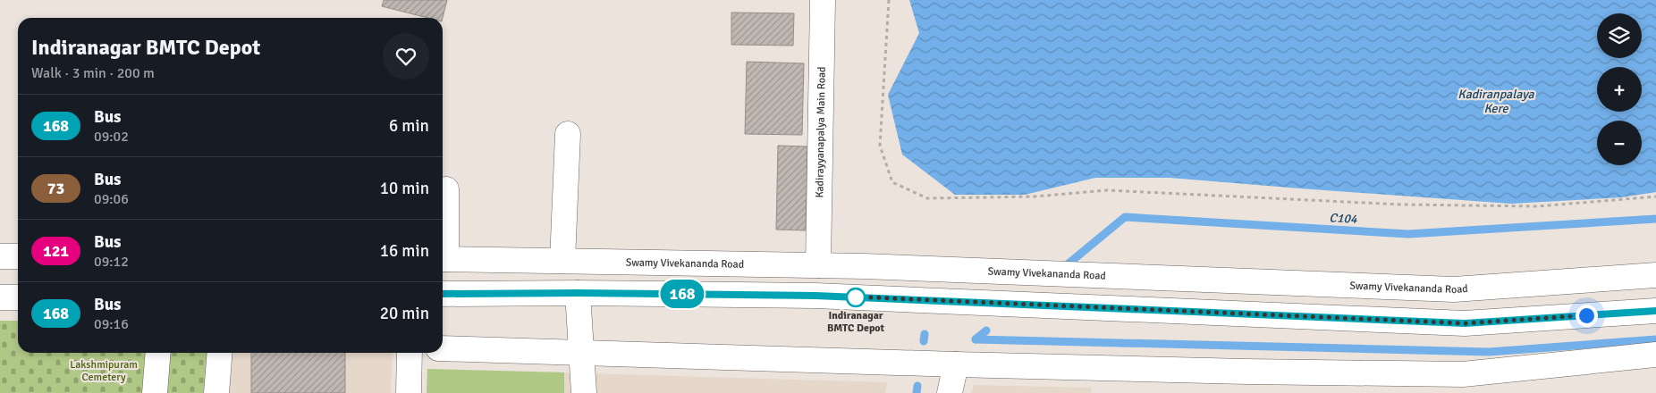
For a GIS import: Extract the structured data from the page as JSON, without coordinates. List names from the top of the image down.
{
  "streets": {
    "main road": ["Kadirayyanapalya Main Road", "Swamy Vivekananda Road"]
  },
  "crossings": [
    ["Kadirayyanapalya Main Road", "Swamy Vivekananda Road"]
  ],
  "water": ["Kadiranpalaya Kere", "C104"],
  "parks": ["Lakshmipuram Cemetery"],
  "places": ["Indiranagar BMTC Depot"],
  "lines": ["bus line 168"],
  "page": {
    "on_map": "168",
    "map_buttons": ["+", "−"],
    "heading": ["Indiranagar BMTC Depot", "Walk · 3 min · 200 m"],
    "list": [
      {
        "mark": "168",
        "name": "Bus",
        "note": "09:02",
        "value": "6 min"
      },
      {
        "mark": "73",
        "name": "Bus",
        "note": "09:06",
        "value": "10 min"
      },
      {
        "mark": "121",
        "name": "Bus",
        "note": "09:12",
        "value": "16 min"
      },
      {
        "mark": "168",
        "name": "Bus",
        "note": "09:16",
        "value": "20 min"
      }
    ]
  }
}
